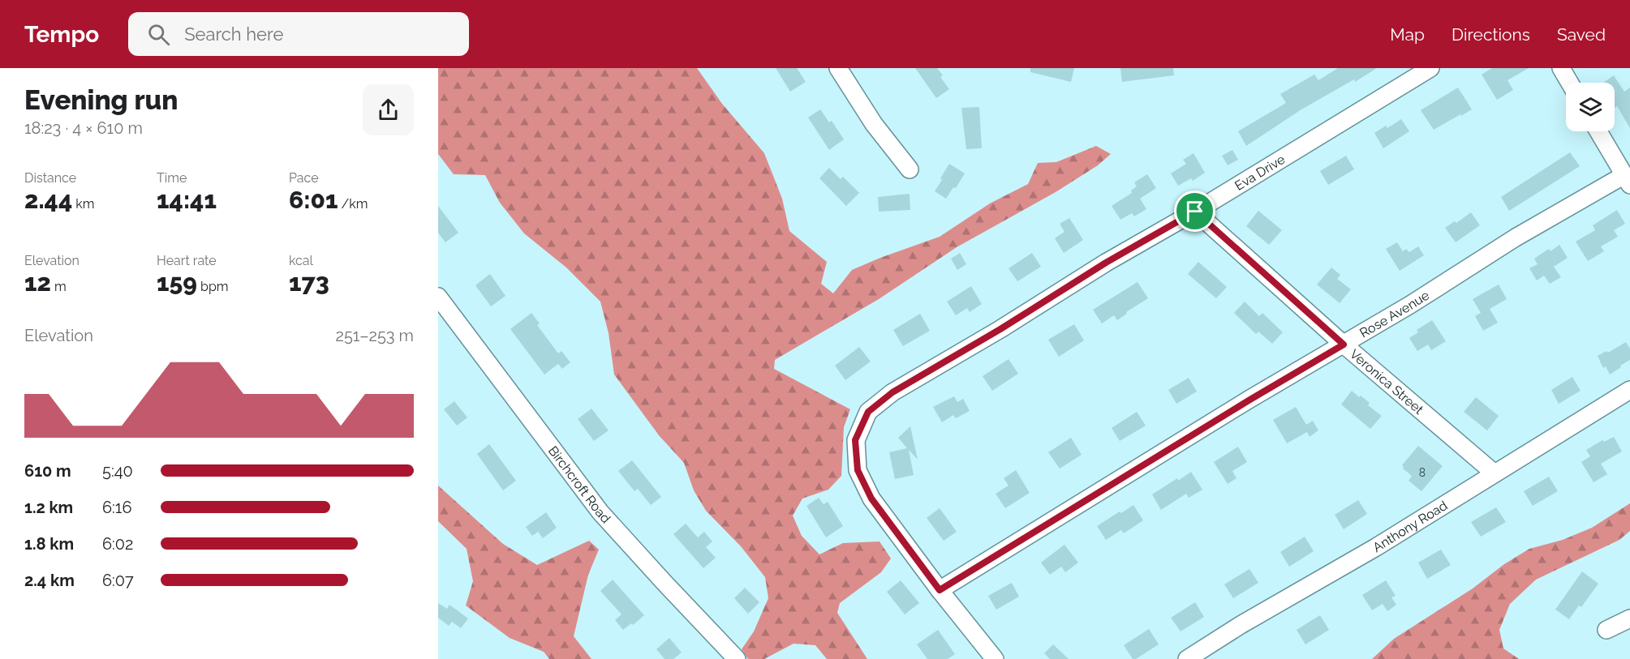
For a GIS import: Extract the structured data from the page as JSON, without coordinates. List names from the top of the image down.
{
  "streets": {
    "street": [
      "Eva Drive",
      "Rose Avenue",
      "Veronica Street",
      "Birchcroft Road",
      "Anthony Road"
    ]
  },
  "crossings": [
    ["Eva Drive", "Rose Avenue"],
    ["Eva Drive", "Veronica Street"],
    ["Rose Avenue", "Veronica Street"],
    ["Veronica Street", "Anthony Road"]
  ],
  "house_numbers": ["8"],
  "page": {
    "header": "Tempo",
    "search": "Search here",
    "nav": ["Map", "Directions", "Saved"],
    "heading": ["Evening run", "18:23 · 4 × 610 m"],
    "stats": [
      ["Distance", "2.44 km"],
      ["Time", "14:41"],
      ["Pace", "6:01 /km"],
      ["Elevation", "12 m"],
      ["Heart rate", "159 bpm"],
      ["kcal", "173"]
    ],
    "chart": ["Elevation", "251–253 m"],
    "list": [
      {
        "name": "610 m",
        "note": "5:40"
      },
      {
        "name": "1.2 km",
        "note": "6:16"
      },
      {
        "name": "1.8 km",
        "note": "6:02"
      },
      {
        "name": "2.4 km",
        "note": "6:07"
      }
    ]
  }
}
